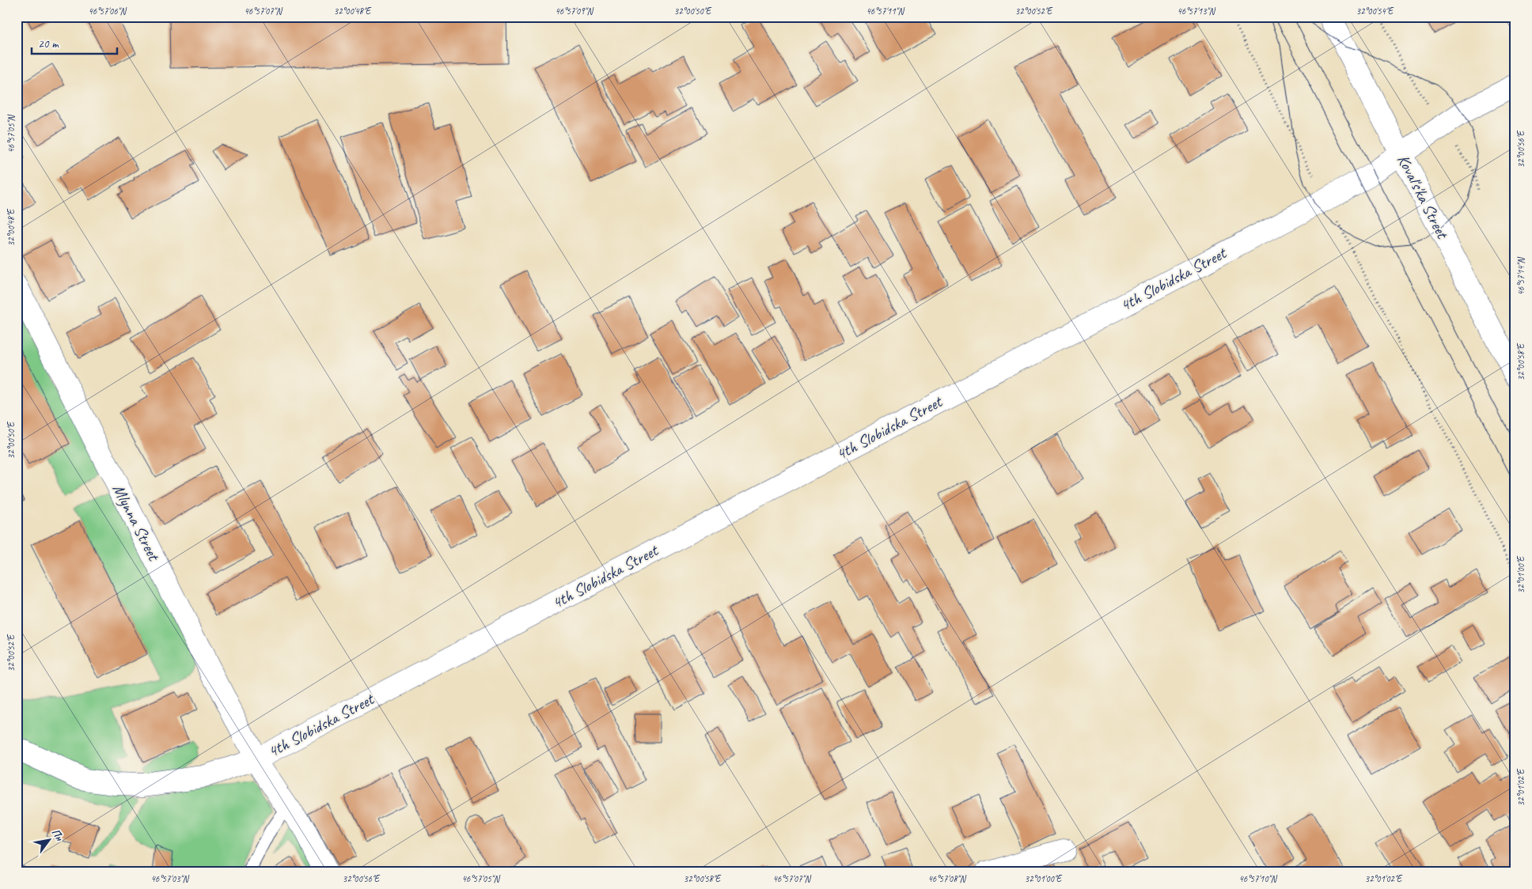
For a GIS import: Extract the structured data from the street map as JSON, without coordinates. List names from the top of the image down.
{
  "streets": {
    "street": ["Koval's'ka Street", "4th Slobidska Street", "Mlynna Street"]
  },
  "crossings": [
    ["Koval's'ka Street", "4th Slobidska Street"],
    ["4th Slobidska Street", "Mlynna Street"]
  ],
  "scale_bar": "20 m",
  "north": "top right",
  "coordinates": [
    "46°57'06\"N",
    "46°57'07\"N",
    "32°00'48\"E",
    "46°57'09\"N",
    "32°00'50\"E",
    "46°57'11\"N",
    "32°00'52\"E",
    "46°57'13\"N",
    "32°00'54\"E",
    "46°57'05\"N",
    "32°00'56\"E",
    "46°57'14\"N",
    "32°00'58\"E",
    "32°01'00\"E",
    "32°01'02\"E",
    "46°57'03\"N",
    "46°57'08\"N",
    "46°57'10\"N"
  ]
}
